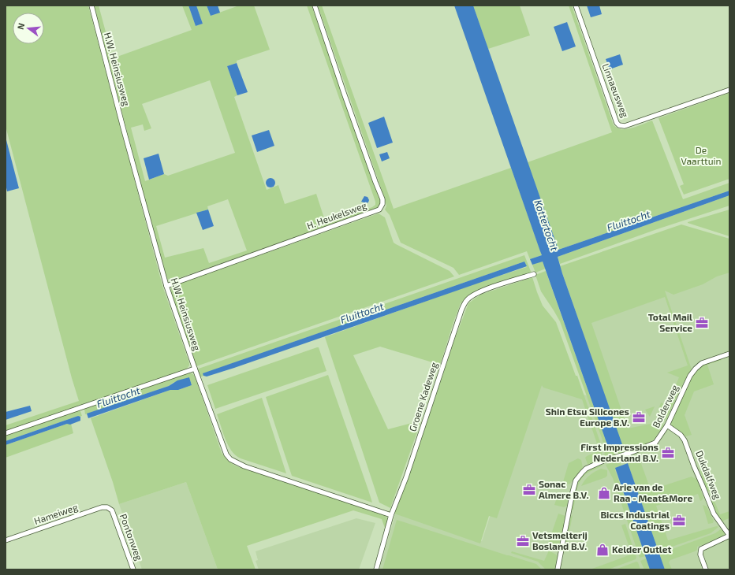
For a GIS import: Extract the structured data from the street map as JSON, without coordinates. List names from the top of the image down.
{
  "streets": {
    "street": [
      "H.W. Heinsiusweg",
      "Linnaeusweg",
      "H. Heukelsweg",
      "Groene Kadeweg",
      "Bolderweg",
      "Dukdalfweg",
      "Hameiweg",
      "Pontonweg"
    ]
  },
  "crossings": [
    ["H.W. Heinsiusweg", "H. Heukelsweg"],
    ["H.W. Heinsiusweg", "Groene Kadeweg"],
    ["Bolderweg", "Dukdalfweg"],
    ["Hameiweg", "Pontonweg"]
  ],
  "water": ["Fluittocht", "Kottertocht"],
  "parks": ["De Vaarttuin"],
  "places": {
    "office": [
      "Total Mail Service",
      "Shin Etsu Silicones Europe B.V.",
      "First Impressions Nederland B.V.",
      "Sonac Almere B.V.",
      "Biccs Industrial Coatings",
      "Vetsmelterij Bosland B.V."
    ],
    "shop": ["Arie van de Raa - Meat&More", "Kelder Outlet"]
  },
  "north": "left"
}
